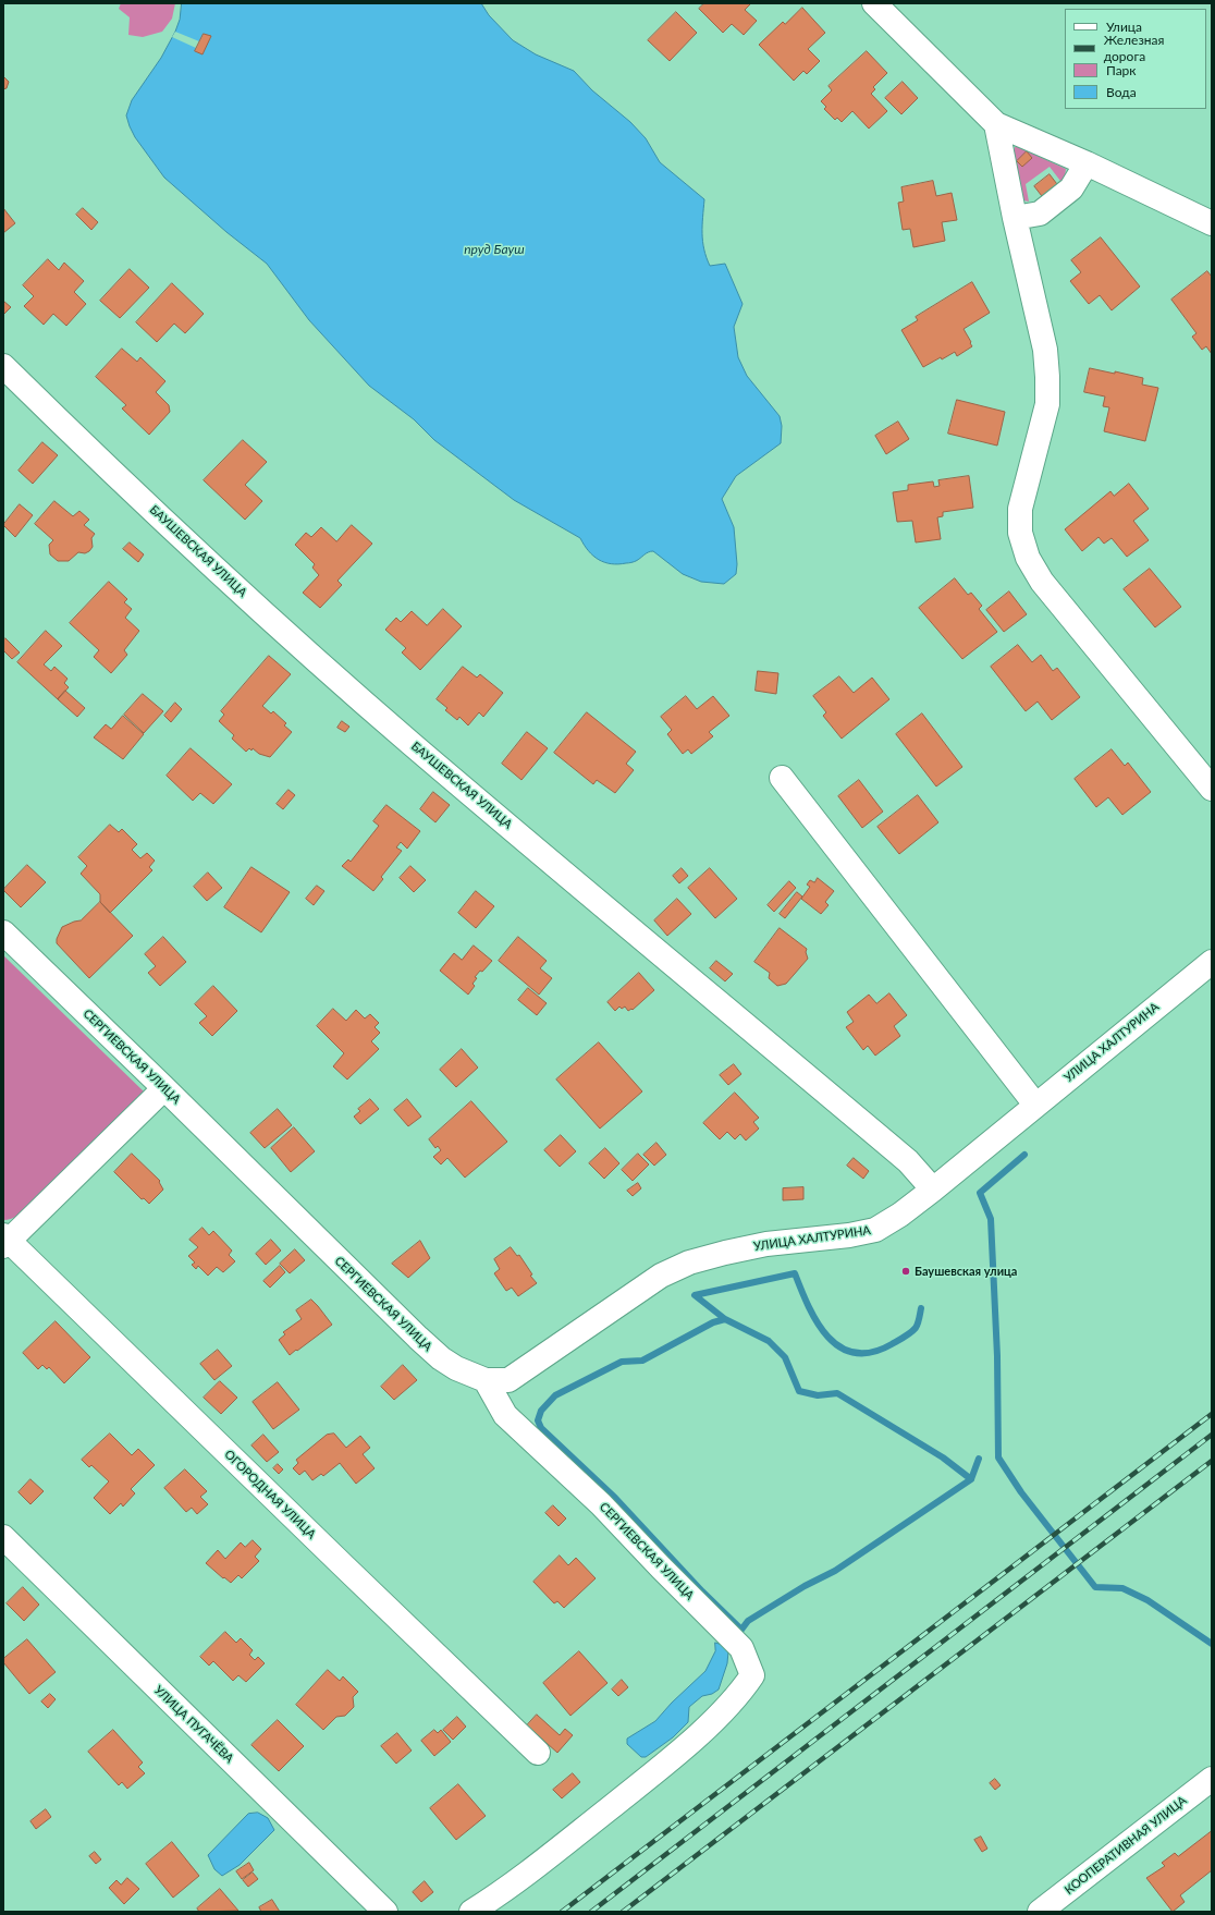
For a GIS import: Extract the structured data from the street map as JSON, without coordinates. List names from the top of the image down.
{
  "streets": {
    "street": [
      "БАУШЕВСКАЯ УЛИЦА",
      "УЛИЦА ХАЛТУРИНА",
      "СЕРГИЕВСКАЯ УЛИЦА",
      "ОГОРОДНАЯ УЛИЦА",
      "УЛИЦА ПУГАЧЁВА",
      "КООПЕРАТИВНАЯ УЛИЦА"
    ]
  },
  "crossings": [
    ["БАУШЕВСКАЯ УЛИЦА", "УЛИЦА ХАЛТУРИНА"],
    ["УЛИЦА ХАЛТУРИНА", "СЕРГИЕВСКАЯ УЛИЦА"]
  ],
  "water": ["пруд Бауш"],
  "places": ["Баушевская улица"],
  "legend": [
    "Улица",
    "Железная дорога",
    "Парк",
    "Вода"
  ]
}
